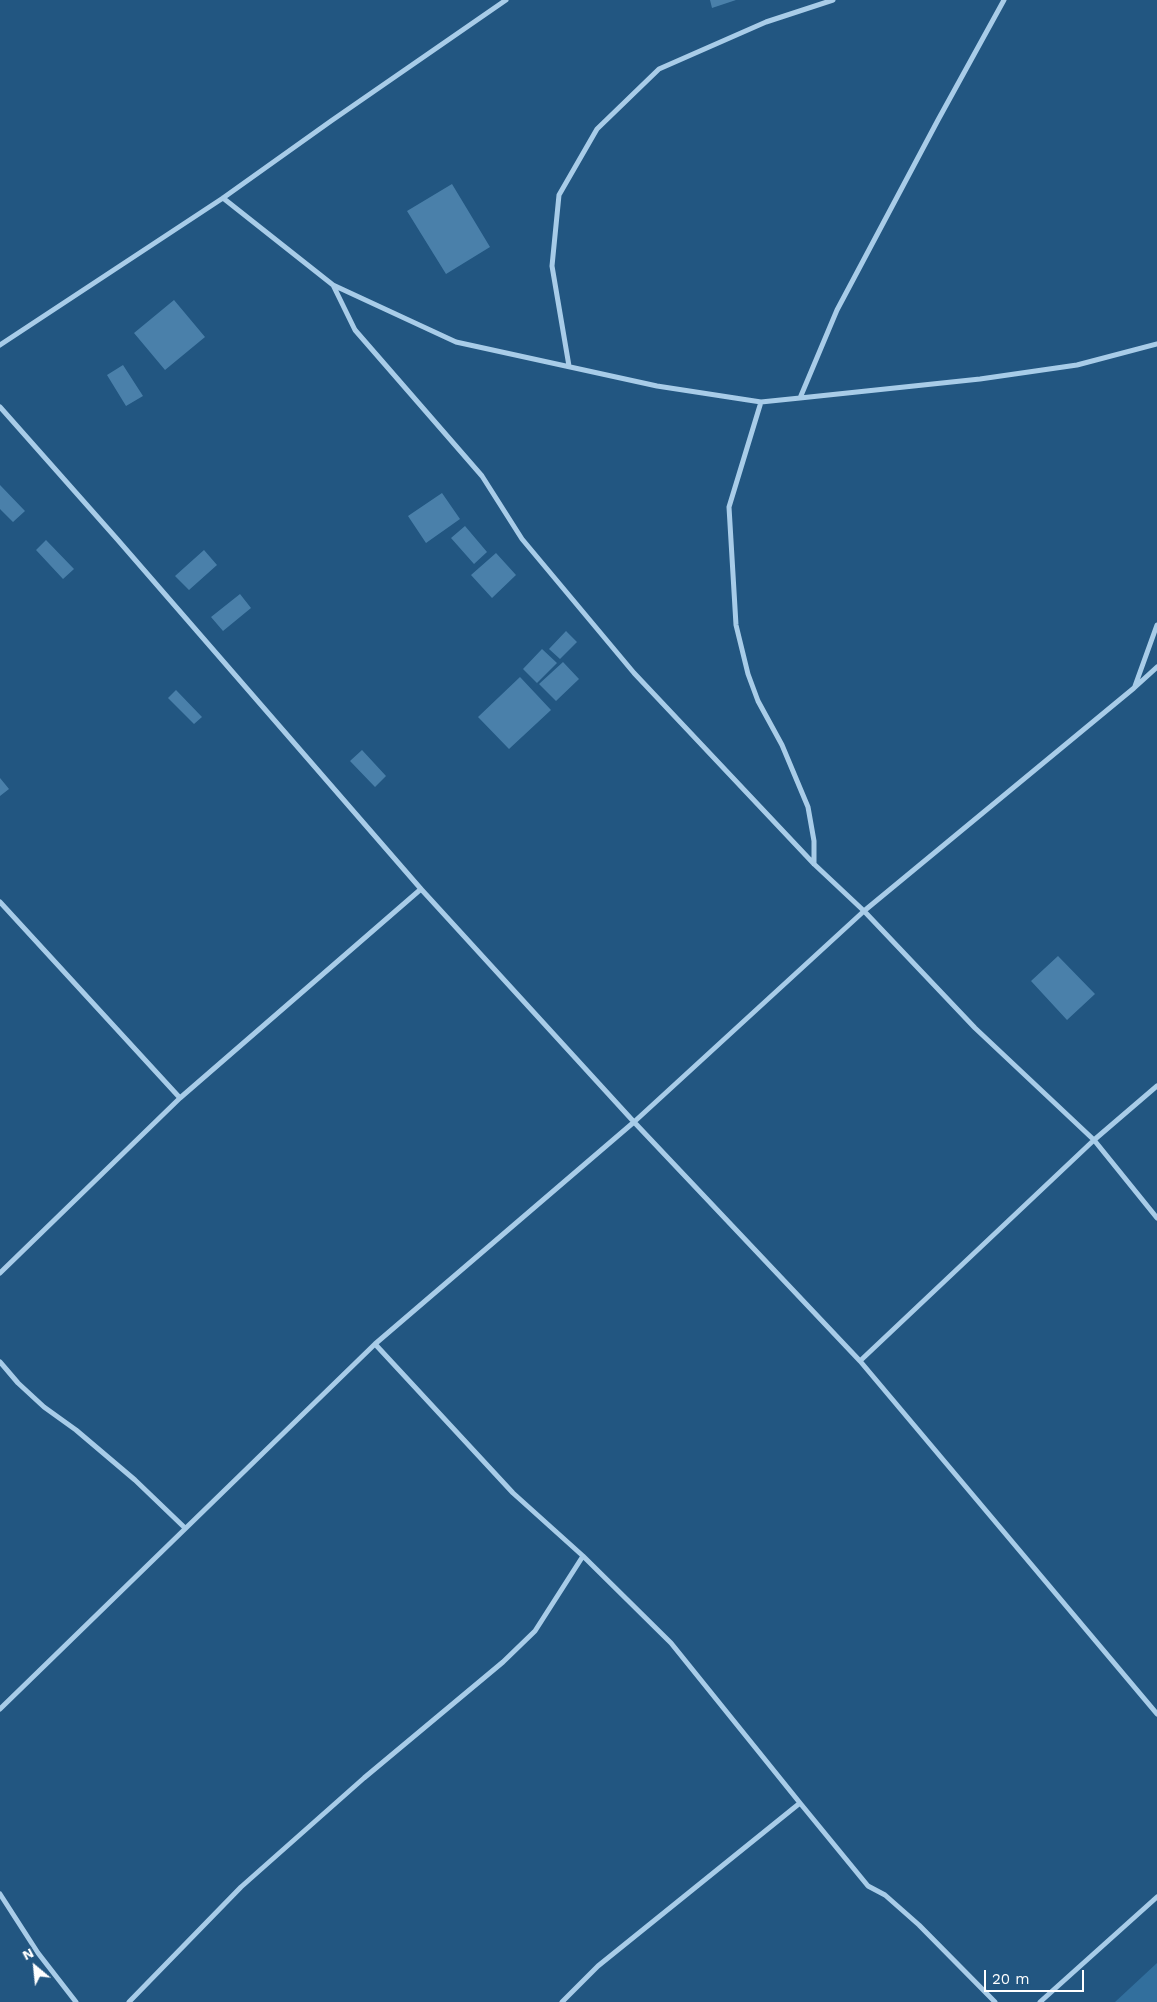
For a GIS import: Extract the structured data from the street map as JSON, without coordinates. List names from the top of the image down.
{
  "scale_bar": "20 m",
  "north": "top left"
}
